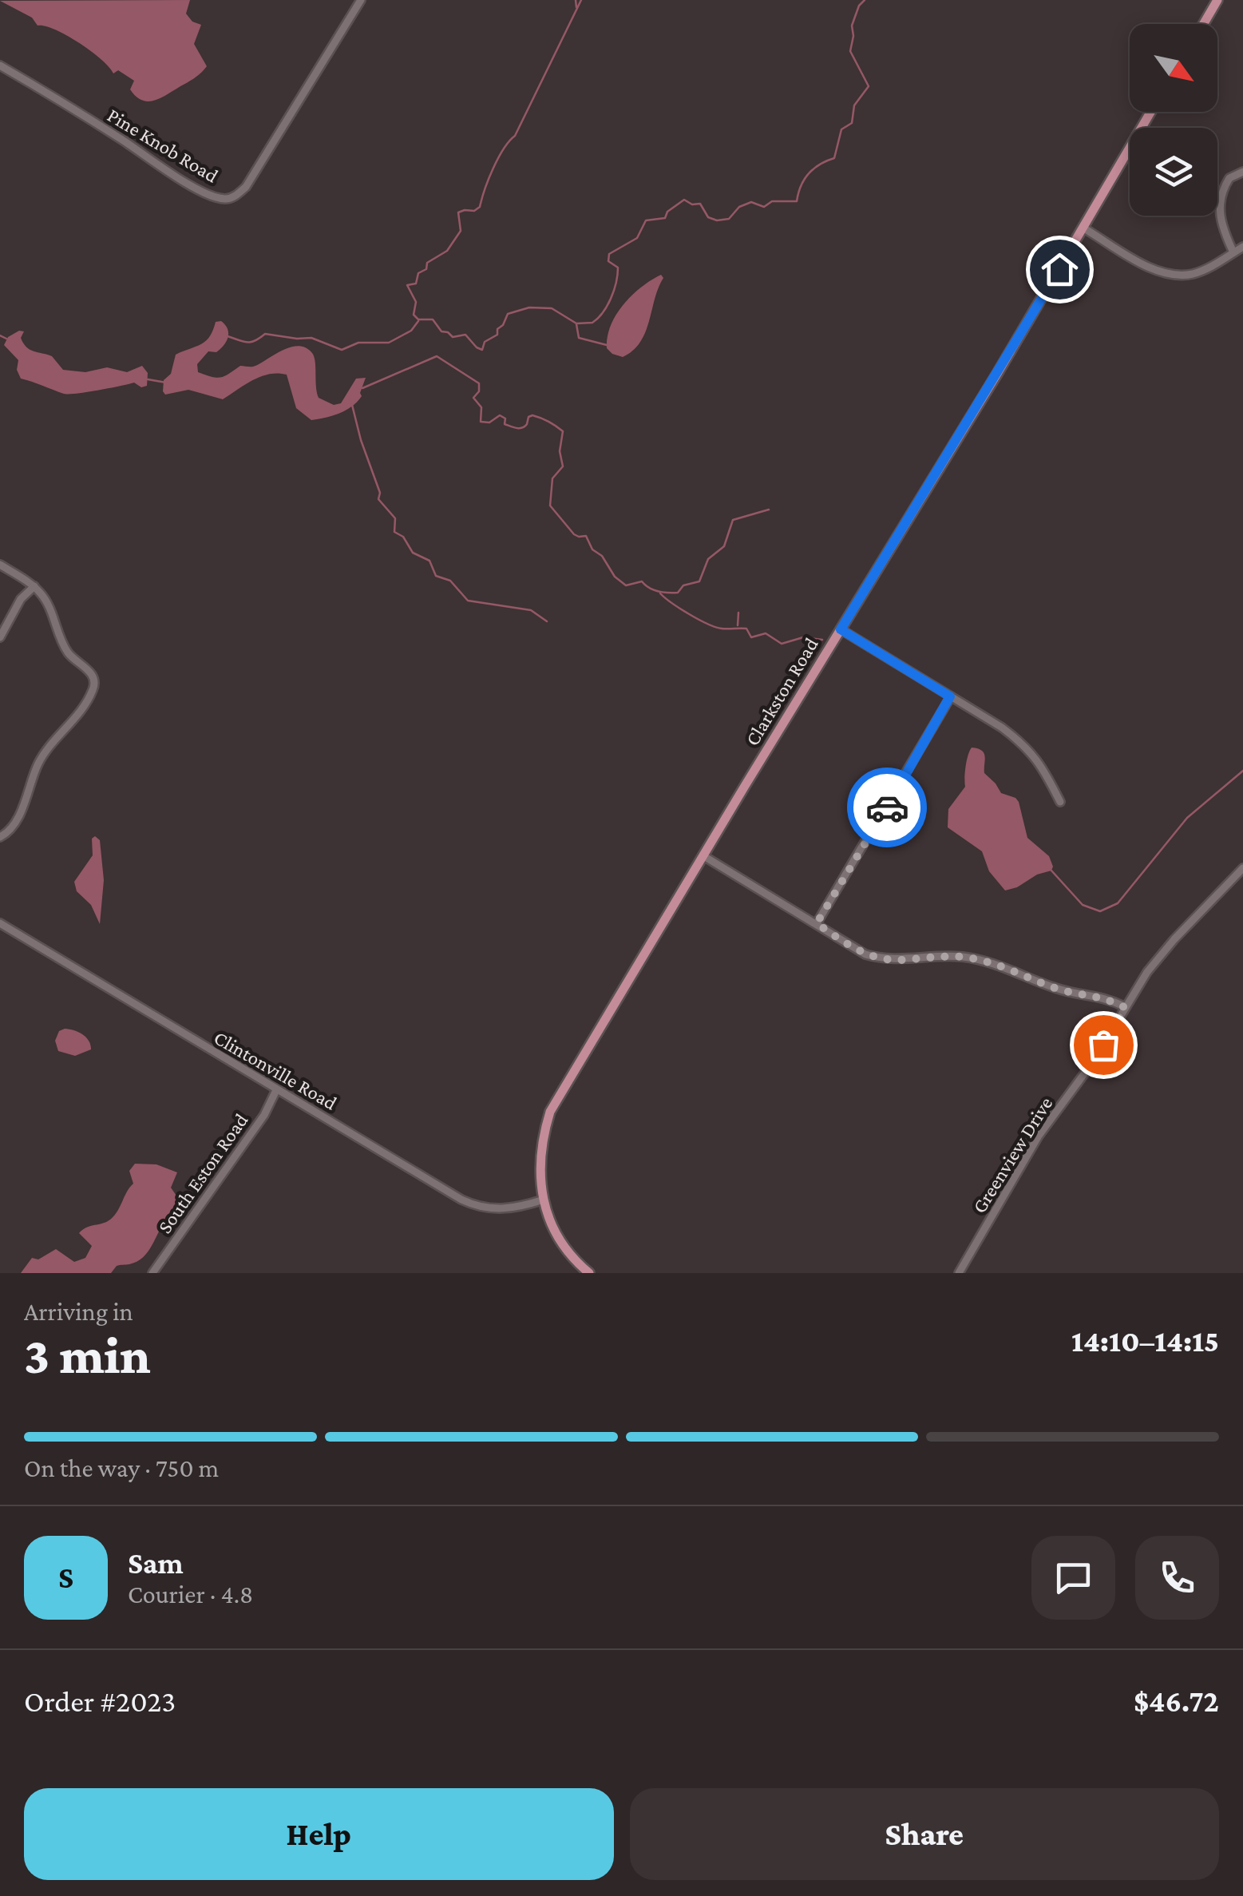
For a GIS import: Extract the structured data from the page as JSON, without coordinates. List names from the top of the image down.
{
  "streets": {
    "main road": ["Clarkston Road"],
    "street": [
      "Pine Knob Road",
      "Clintonville Road",
      "Greenview Drive",
      "South Eston Road"
    ]
  },
  "crossings": [
    ["Clarkston Road", "Clintonville Road"],
    ["Clintonville Road", "South Eston Road"]
  ],
  "north": "bottom right",
  "page": {
    "heading": ["3 min", "Arriving in", "14:10–14:15"],
    "panel": [
      "Sam",
      "Courier · 4.8",
      "Order #2023",
      "$46.72"
    ],
    "bar": "On the way · 750 m",
    "round": "S",
    "buttons": ["Help", "Share"]
  }
}
